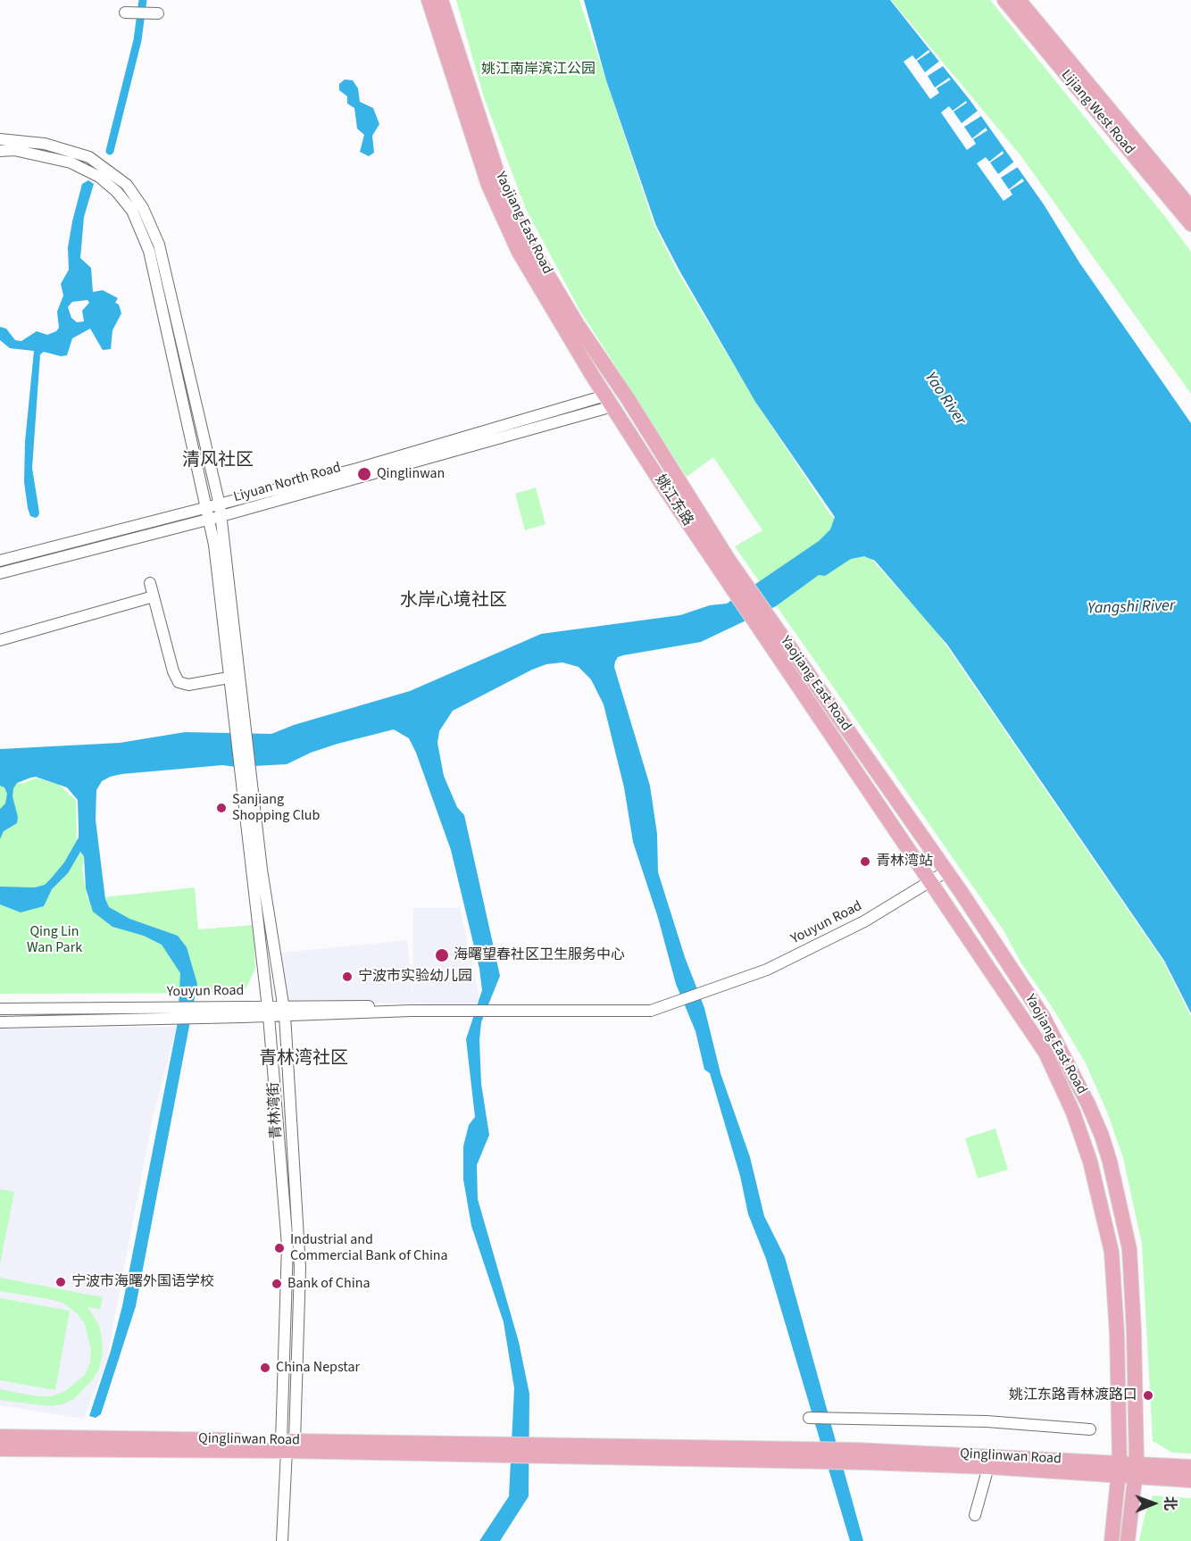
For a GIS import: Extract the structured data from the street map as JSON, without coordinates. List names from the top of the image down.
{
  "streets": {
    "main road": [
      "Lijiang West Road",
      "Yaojiang East Road",
      "姚江东路",
      "Qinglinwan Road"
    ],
    "street": ["Liyuan North Road", "Youyun Road", "青林湾街"]
  },
  "crossings": [
    ["Yaojiang East Road", "Liyuan North Road"],
    ["Yaojiang East Road", "姚江东路"],
    ["Yaojiang East Road", "Youyun Road"],
    ["Yaojiang East Road", "Qinglinwan Road"],
    ["Liyuan North Road", "姚江东路"],
    ["Youyun Road", "青林湾街"],
    ["青林湾街", "Qinglinwan Road"]
  ],
  "districts": ["清风社区", "水岸心境社区", "青林湾社区"],
  "water": ["Yao River", "Yangshi River"],
  "parks": ["姚江南岸滨江公园", "Qing Lin Wan Park"],
  "places": [
    "Qinglinwan",
    "Sanjiang Shopping Club",
    "青林湾站",
    "海曙望春社区卫生服务中心",
    "宁波市实验幼儿园",
    "Industrial and Commercial Bank of China",
    "宁波市海曙外国语学校",
    "Bank of China",
    "China Nepstar",
    "姚江东路青林渡路口"
  ],
  "north": "right"
}
